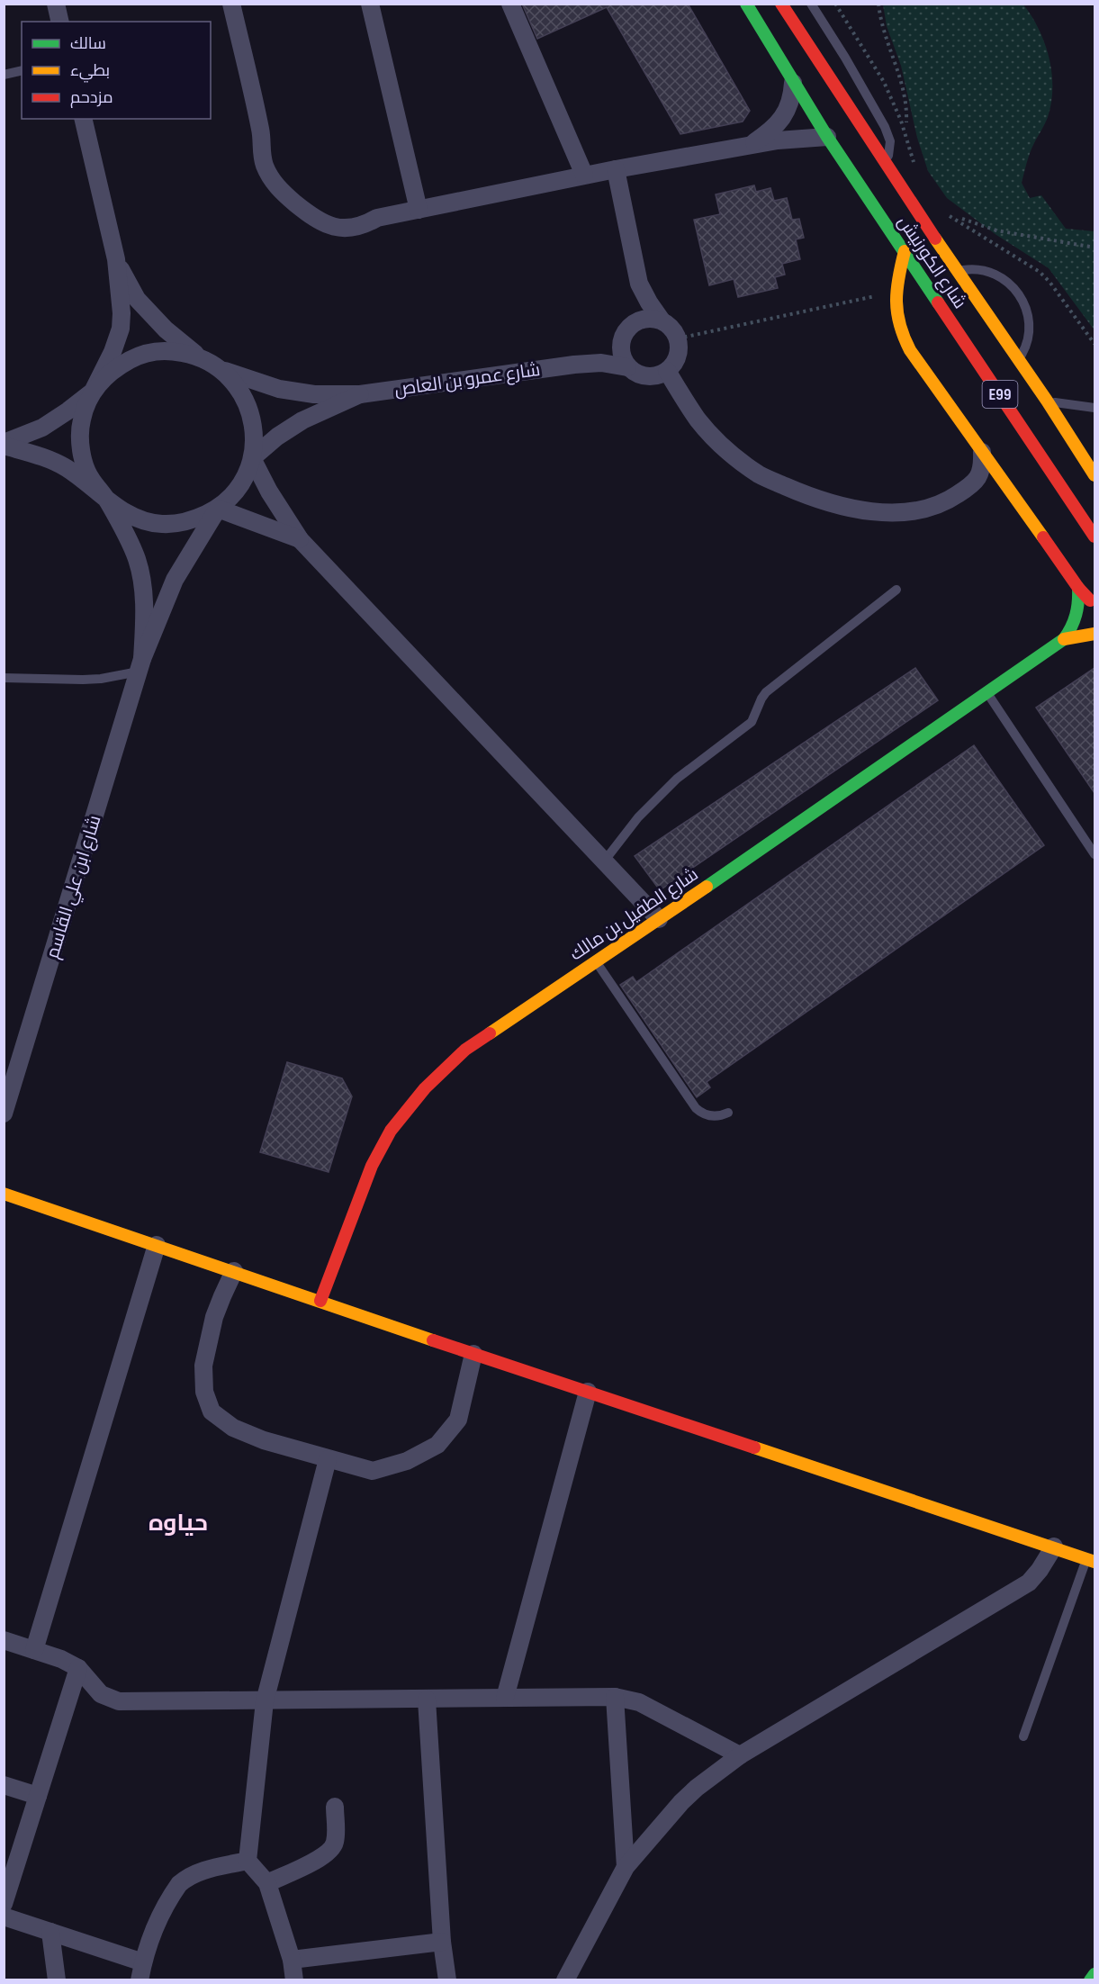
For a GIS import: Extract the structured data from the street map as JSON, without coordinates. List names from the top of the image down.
{
  "streets": {
    "main road": ["شارع الكورنيش", "E99", "شارع الطفيل بن مالك"],
    "street": ["شارع عمرو بن العاص", "شارع ابن علي القاسم"]
  },
  "crossings": [
    ["شارع عمرو بن العاص", "شارع ابن علي القاسم"]
  ],
  "districts": ["حياوه"],
  "legend": ["سالك", "بطيء", "مزدحم"]
}
